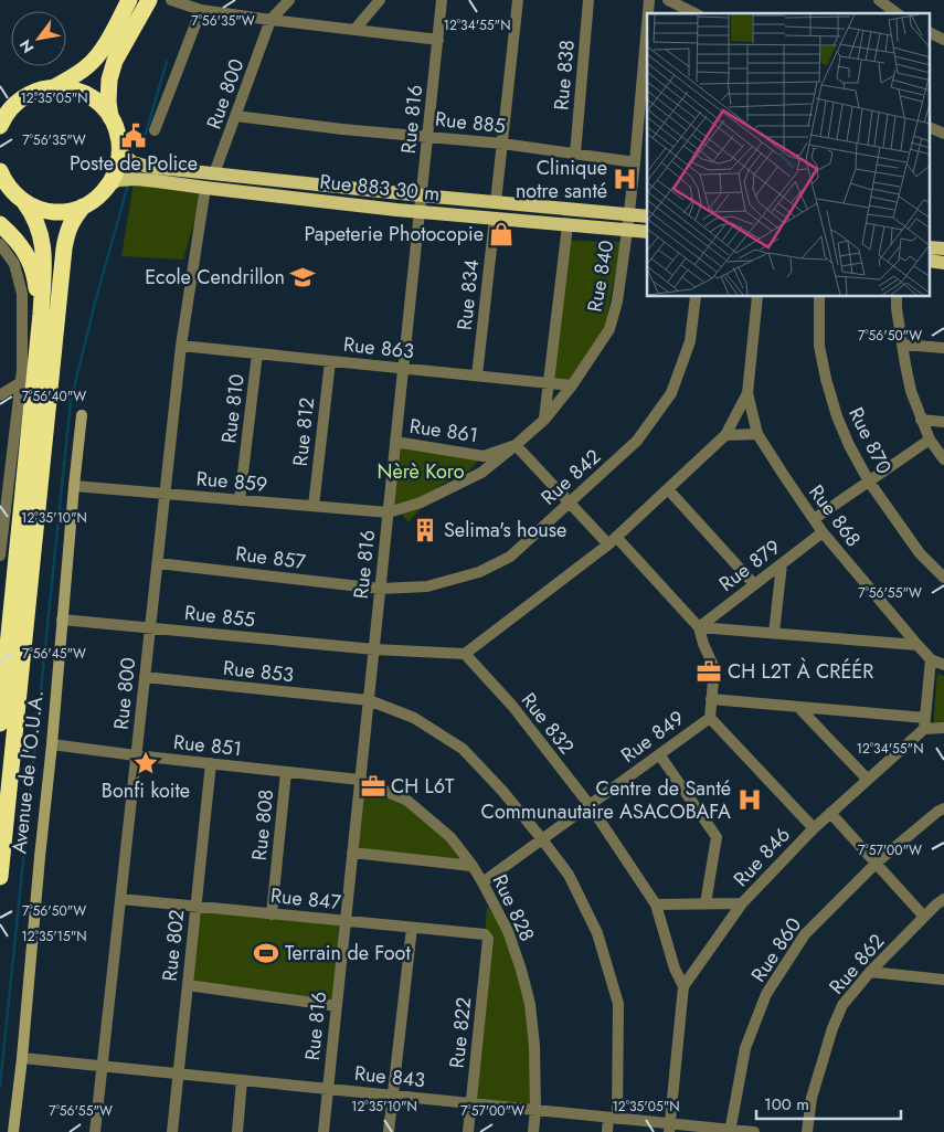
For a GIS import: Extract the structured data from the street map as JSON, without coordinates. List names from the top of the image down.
{
  "streets": {
    "highway": ["Avenue de l'O.U.A."],
    "main road": ["Rue 883 30 m"],
    "street": [
      "Rue 838",
      "Rue 800",
      "Rue 816",
      "Rue 885",
      "Rue 840",
      "Rue 834",
      "Rue 863",
      "Rue 810",
      "Rue 861",
      "Rue 812",
      "Rue 870",
      "Rue 842",
      "Rue 859",
      "Rue 868",
      "Rue 857",
      "Rue 879",
      "Rue 855",
      "Rue 853",
      "Rue 832",
      "Rue 849",
      "Rue 851",
      "Rue 808",
      "Rue 846",
      "Rue 847",
      "Rue 828",
      "Rue 802",
      "Rue 860",
      "Rue 862",
      "Rue 822",
      "Rue 843"
    ]
  },
  "crossings": [
    ["Rue 838", "Rue 885"],
    ["Rue 800", "Rue 885"],
    ["Rue 800", "Rue 883 30 m"],
    ["Rue 800", "Rue 863"],
    ["Rue 800", "Rue 859"],
    ["Rue 800", "Rue 857"],
    ["Rue 800", "Rue 855"],
    ["Rue 800", "Rue 853"],
    ["Rue 800", "Rue 851"],
    ["Rue 800", "Rue 847"],
    ["Rue 800", "Rue 843"],
    ["Rue 816", "Rue 885"],
    ["Rue 816", "Rue 883 30 m"],
    ["Rue 816", "Rue 840"],
    ["Rue 816", "Rue 863"],
    ["Rue 816", "Rue 861"],
    ["Rue 816", "Rue 842"],
    ["Rue 816", "Rue 859"],
    ["Rue 816", "Rue 857"],
    ["Rue 816", "Rue 855"],
    ["Rue 816", "Rue 853"],
    ["Rue 816", "Rue 851"],
    ["Rue 816", "Rue 847"],
    ["Rue 816", "Rue 828"],
    ["Rue 816", "Rue 843"],
    ["Rue 885", "Rue 840"],
    ["Rue 883 30 m", "Rue 840"],
    ["Rue 883 30 m", "Rue 834"],
    ["Rue 840", "Rue 863"],
    ["Rue 840", "Rue 861"],
    ["Rue 840", "Rue 859"],
    ["Rue 834", "Rue 863"],
    ["Rue 863", "Rue 810"],
    ["Rue 863", "Rue 812"],
    ["Rue 810", "Rue 859"],
    ["Rue 812", "Rue 859"],
    ["Rue 842", "Rue 857"],
    ["Rue 859", "Avenue de l'O.U.A."],
    ["Rue 868", "Rue 879"],
    ["Rue 855", "Avenue de l'O.U.A."],
    ["Rue 853", "Rue 849"],
    ["Rue 853", "Rue 843"],
    ["Rue 832", "Rue 849"],
    ["Rue 832", "Rue 846"],
    ["Rue 849", "Rue 828"],
    ["Rue 851", "Avenue de l'O.U.A."],
    ["Rue 851", "Rue 808"],
    ["Rue 851", "Rue 828"],
    ["Rue 851", "Rue 802"],
    ["Avenue de l'O.U.A.", "Rue 843"],
    ["Rue 808", "Rue 847"],
    ["Rue 846", "Rue 843"],
    ["Rue 847", "Rue 802"],
    ["Rue 847", "Rue 822"],
    ["Rue 828", "Rue 843"],
    ["Rue 802", "Rue 843"],
    ["Rue 860", "Rue 843"],
    ["Rue 822", "Rue 843"]
  ],
  "parks": ["Nèrè Koro"],
  "places": {
    "public building": ["Poste de Police"],
    "hospital": ["Clinique notre santé", "Centre de Santé Communautaire ASACOBAFA"],
    "shop": ["Papeterie Photocopie"],
    "school or university": ["Ecole Cendrillon"],
    "building": ["Selima's house"],
    "office": ["CH L2T À CRÉÉR", "CH L6T"],
    "place": ["Bonfi koite"],
    "sports": ["Terrain de Foot"]
  },
  "scale_bar": "100 m",
  "north": "bottom left",
  "coordinates": [
    "7°56'35\"W",
    "12°34'55\"N",
    "12°35'05\"N",
    "7°56'50\"W",
    "7°56'40\"W",
    "12°35'10\"N",
    "7°56'55\"W",
    "7°56'45\"W",
    "7°57'00\"W",
    "12°35'15\"N"
  ]
}
